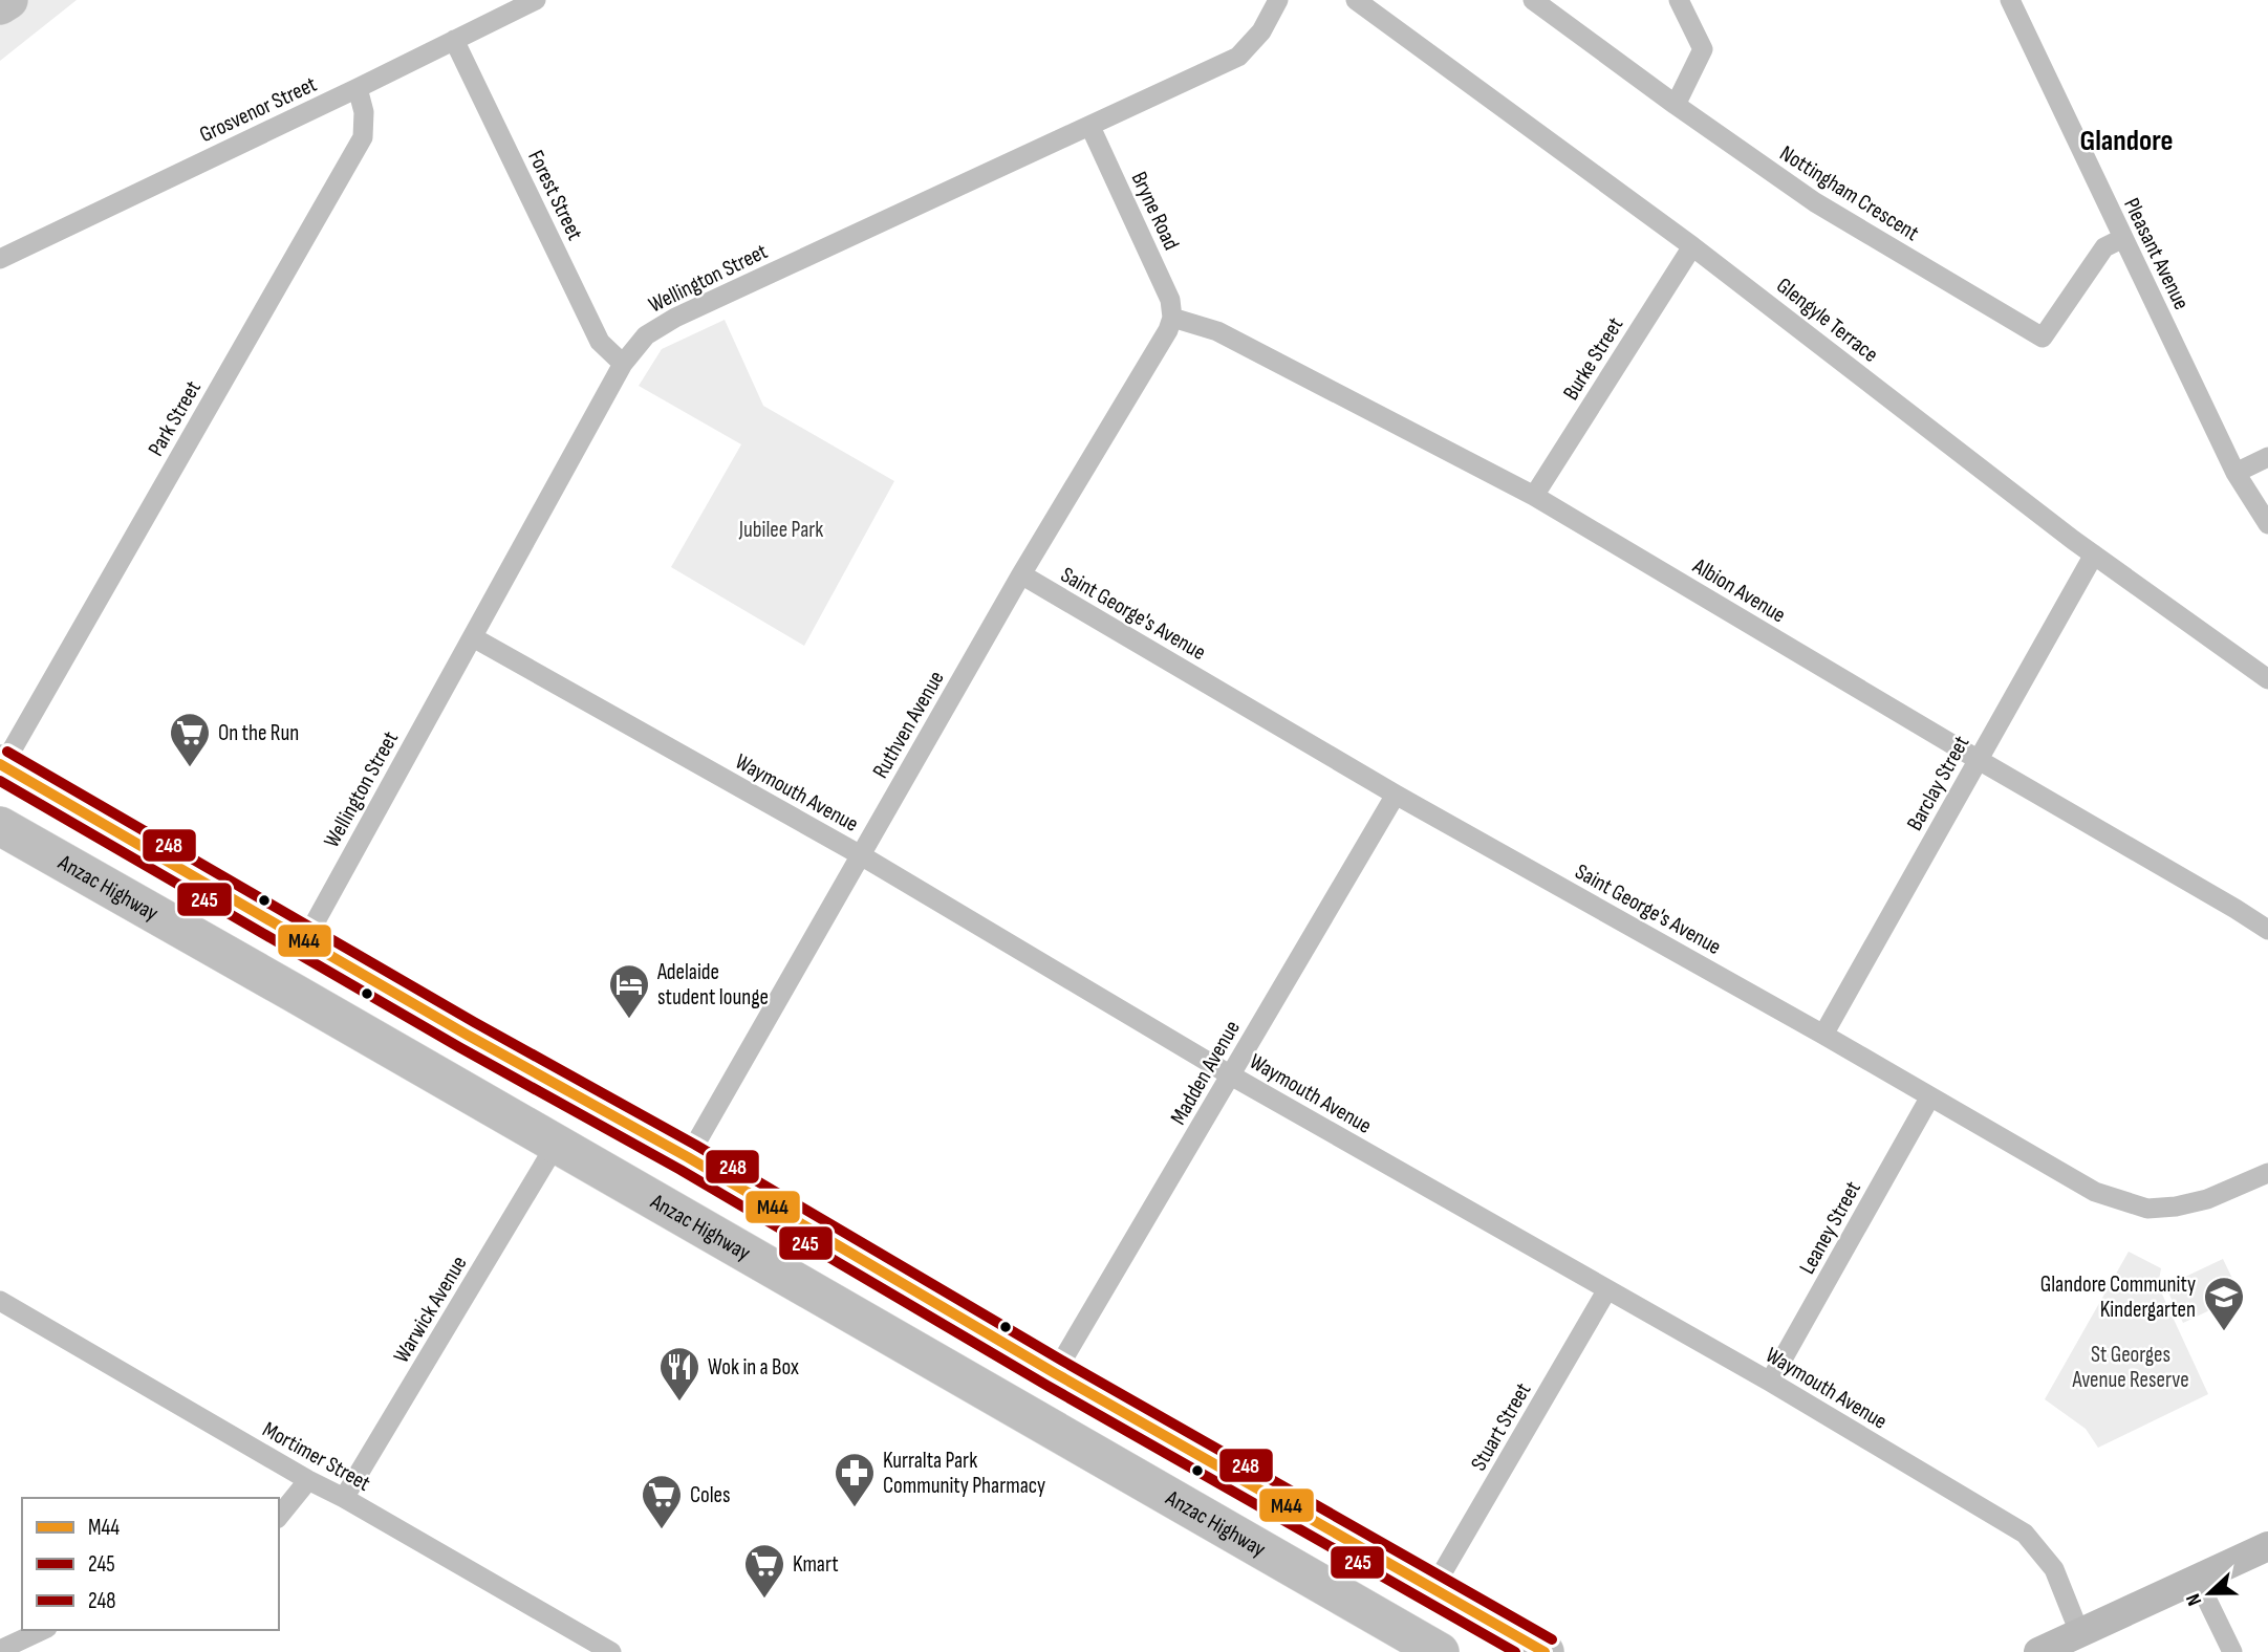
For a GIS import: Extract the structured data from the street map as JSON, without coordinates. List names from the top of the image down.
{
  "streets": {
    "highway": ["Anzac Highway"],
    "street": [
      "Grosvenor Street",
      "Nottingham Crescent",
      "Forest Street",
      "Bryne Road",
      "Pleasant Avenue",
      "Wellington Street",
      "Glengyle Terrace",
      "Burke Street",
      "Park Street",
      "Albion Avenue",
      "Saint George's Avenue",
      "Ruthven Avenue",
      "Barclay Street",
      "Waymouth Avenue",
      "Madden Avenue",
      "Leaney Street",
      "Warwick Avenue",
      "Stuart Street",
      "Mortimer Street"
    ]
  },
  "crossings": [
    ["Grosvenor Street", "Forest Street"],
    ["Grosvenor Street", "Park Street"],
    ["Nottingham Crescent", "Pleasant Avenue"],
    ["Forest Street", "Wellington Street"],
    ["Bryne Road", "Wellington Street"],
    ["Bryne Road", "Albion Avenue"],
    ["Bryne Road", "Ruthven Avenue"],
    ["Wellington Street", "Waymouth Avenue"],
    ["Glengyle Terrace", "Burke Street"],
    ["Glengyle Terrace", "Barclay Street"],
    ["Burke Street", "Albion Avenue"],
    ["Albion Avenue", "Ruthven Avenue"],
    ["Albion Avenue", "Barclay Street"],
    ["Saint George's Avenue", "Ruthven Avenue"],
    ["Saint George's Avenue", "Barclay Street"],
    ["Saint George's Avenue", "Madden Avenue"],
    ["Saint George's Avenue", "Leaney Street"],
    ["Ruthven Avenue", "Waymouth Avenue"],
    ["Waymouth Avenue", "Madden Avenue"],
    ["Waymouth Avenue", "Leaney Street"],
    ["Waymouth Avenue", "Stuart Street"],
    ["Anzac Highway", "Warwick Avenue"],
    ["Warwick Avenue", "Mortimer Street"]
  ],
  "districts": ["Glandore"],
  "parks": ["Jubilee Park", "St Georges Avenue Reserve"],
  "places": {
    "supermarket": ["On the Run", "Coles", "Kmart"],
    "hotel": ["Adelaide student lounge"],
    "school or university": ["Glandore Community Kindergarten"],
    "restaurant": ["Wok in a Box"],
    "pharmacy": ["Kurralta Park Community Pharmacy"]
  },
  "lines": ["transit line 248", "transit line M44", "transit line 245"],
  "legend": ["M44", "245", "248"],
  "north": "left"
}
